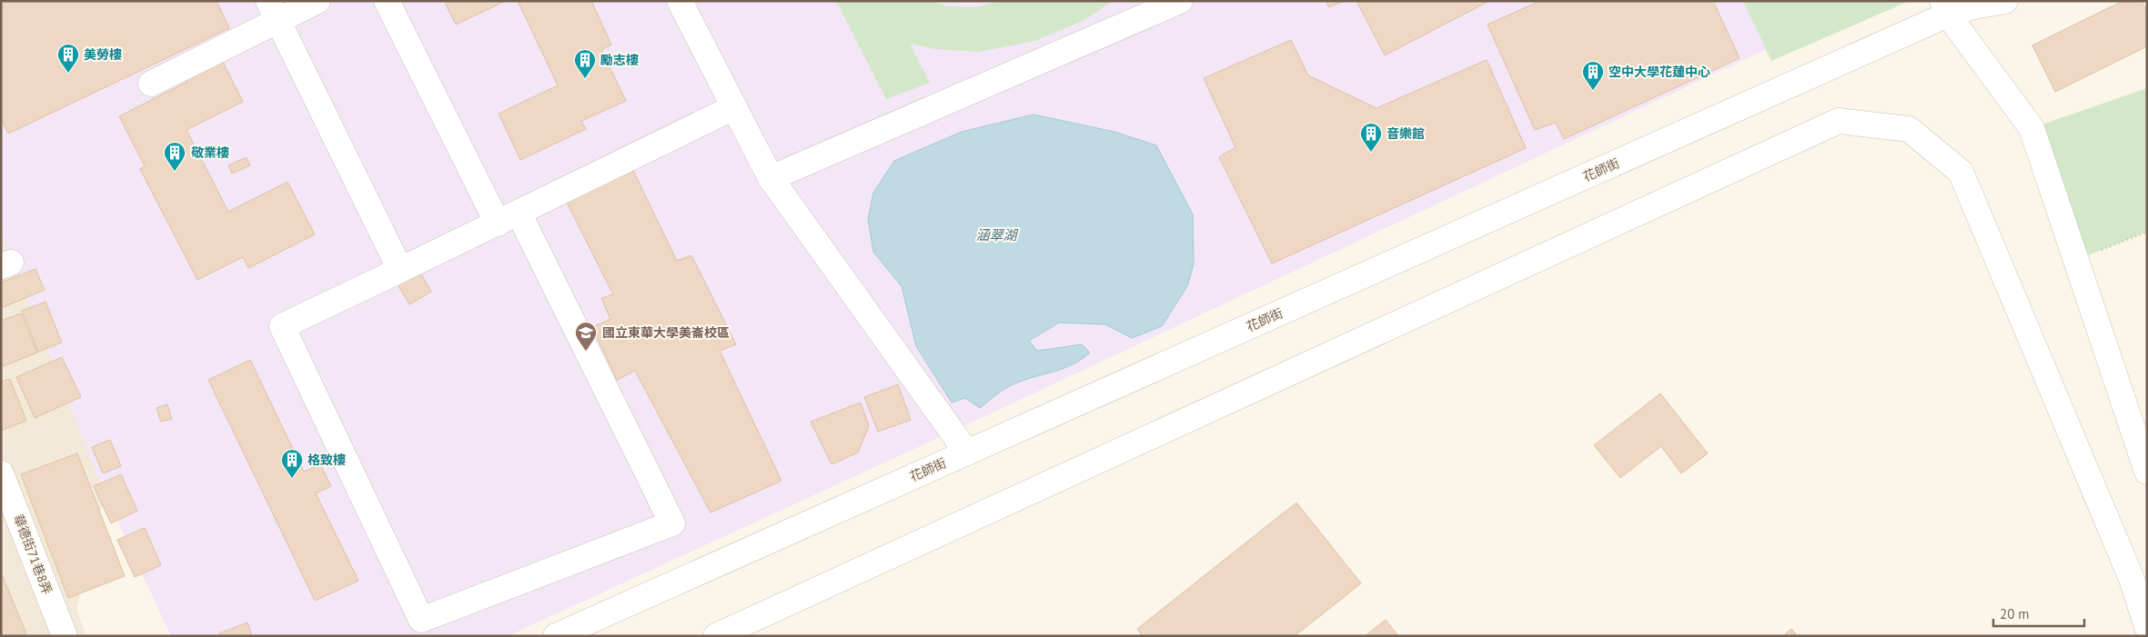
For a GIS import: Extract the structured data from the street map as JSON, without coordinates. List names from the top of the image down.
{
  "streets": {
    "street": ["花師街", "華德街71巷8弄"]
  },
  "water": ["涵翠湖"],
  "places": {
    "building": [
      "美勞樓",
      "勵志樓",
      "空中大學花蓮中心",
      "音樂館",
      "敬業樓",
      "格致樓"
    ],
    "school or university": ["國立東華大學美崙校區"]
  },
  "scale_bar": "20 m"
}
